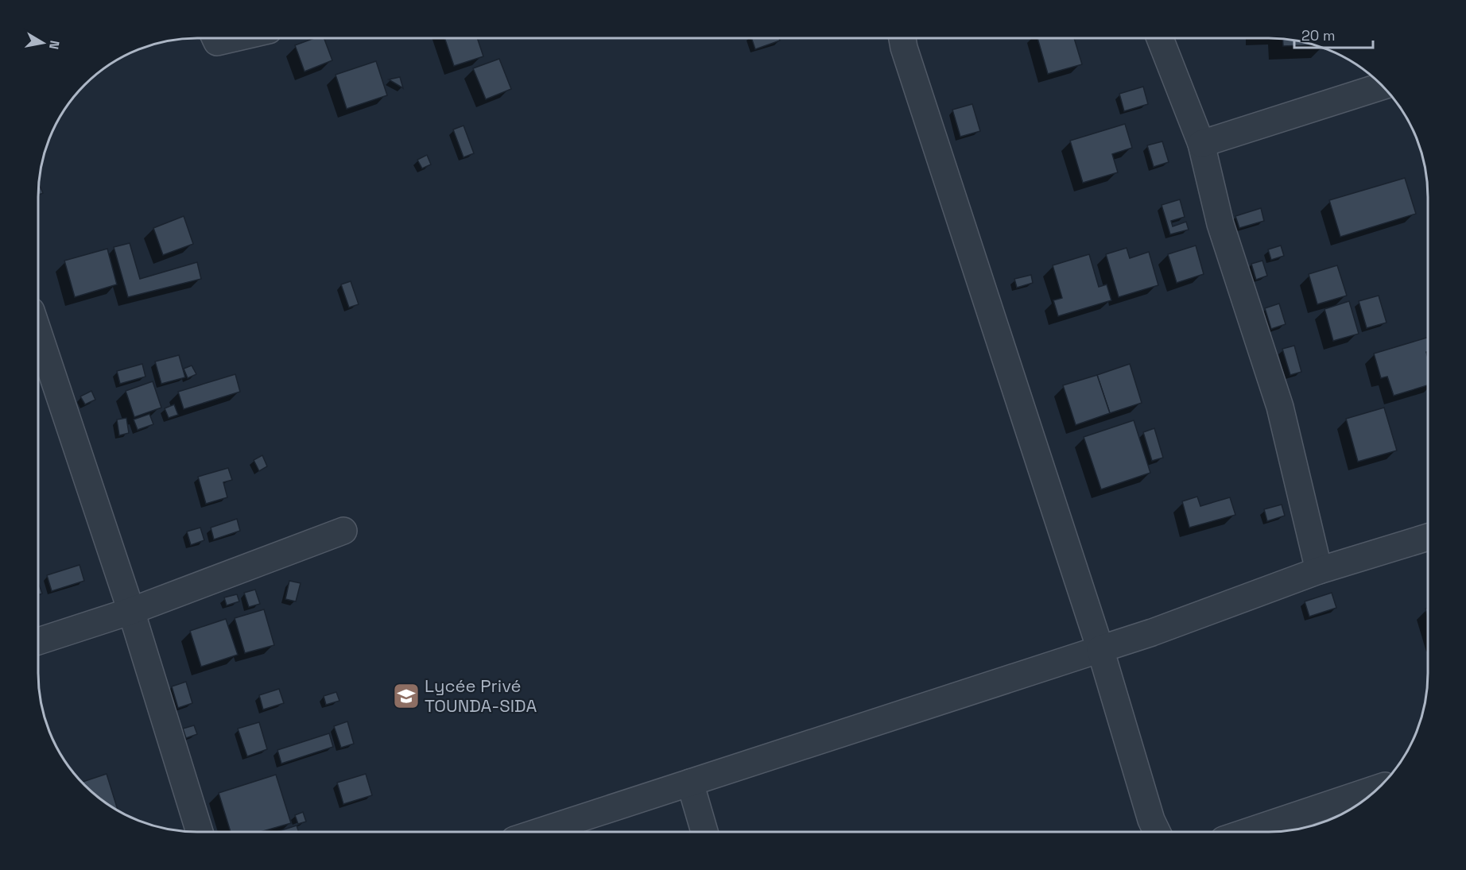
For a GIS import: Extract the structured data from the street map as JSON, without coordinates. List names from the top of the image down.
{
  "places": {
    "school or university": ["Lycée Privé TOUNDA-SIDA"]
  },
  "scale_bar": "20 m",
  "north": "right"
}
